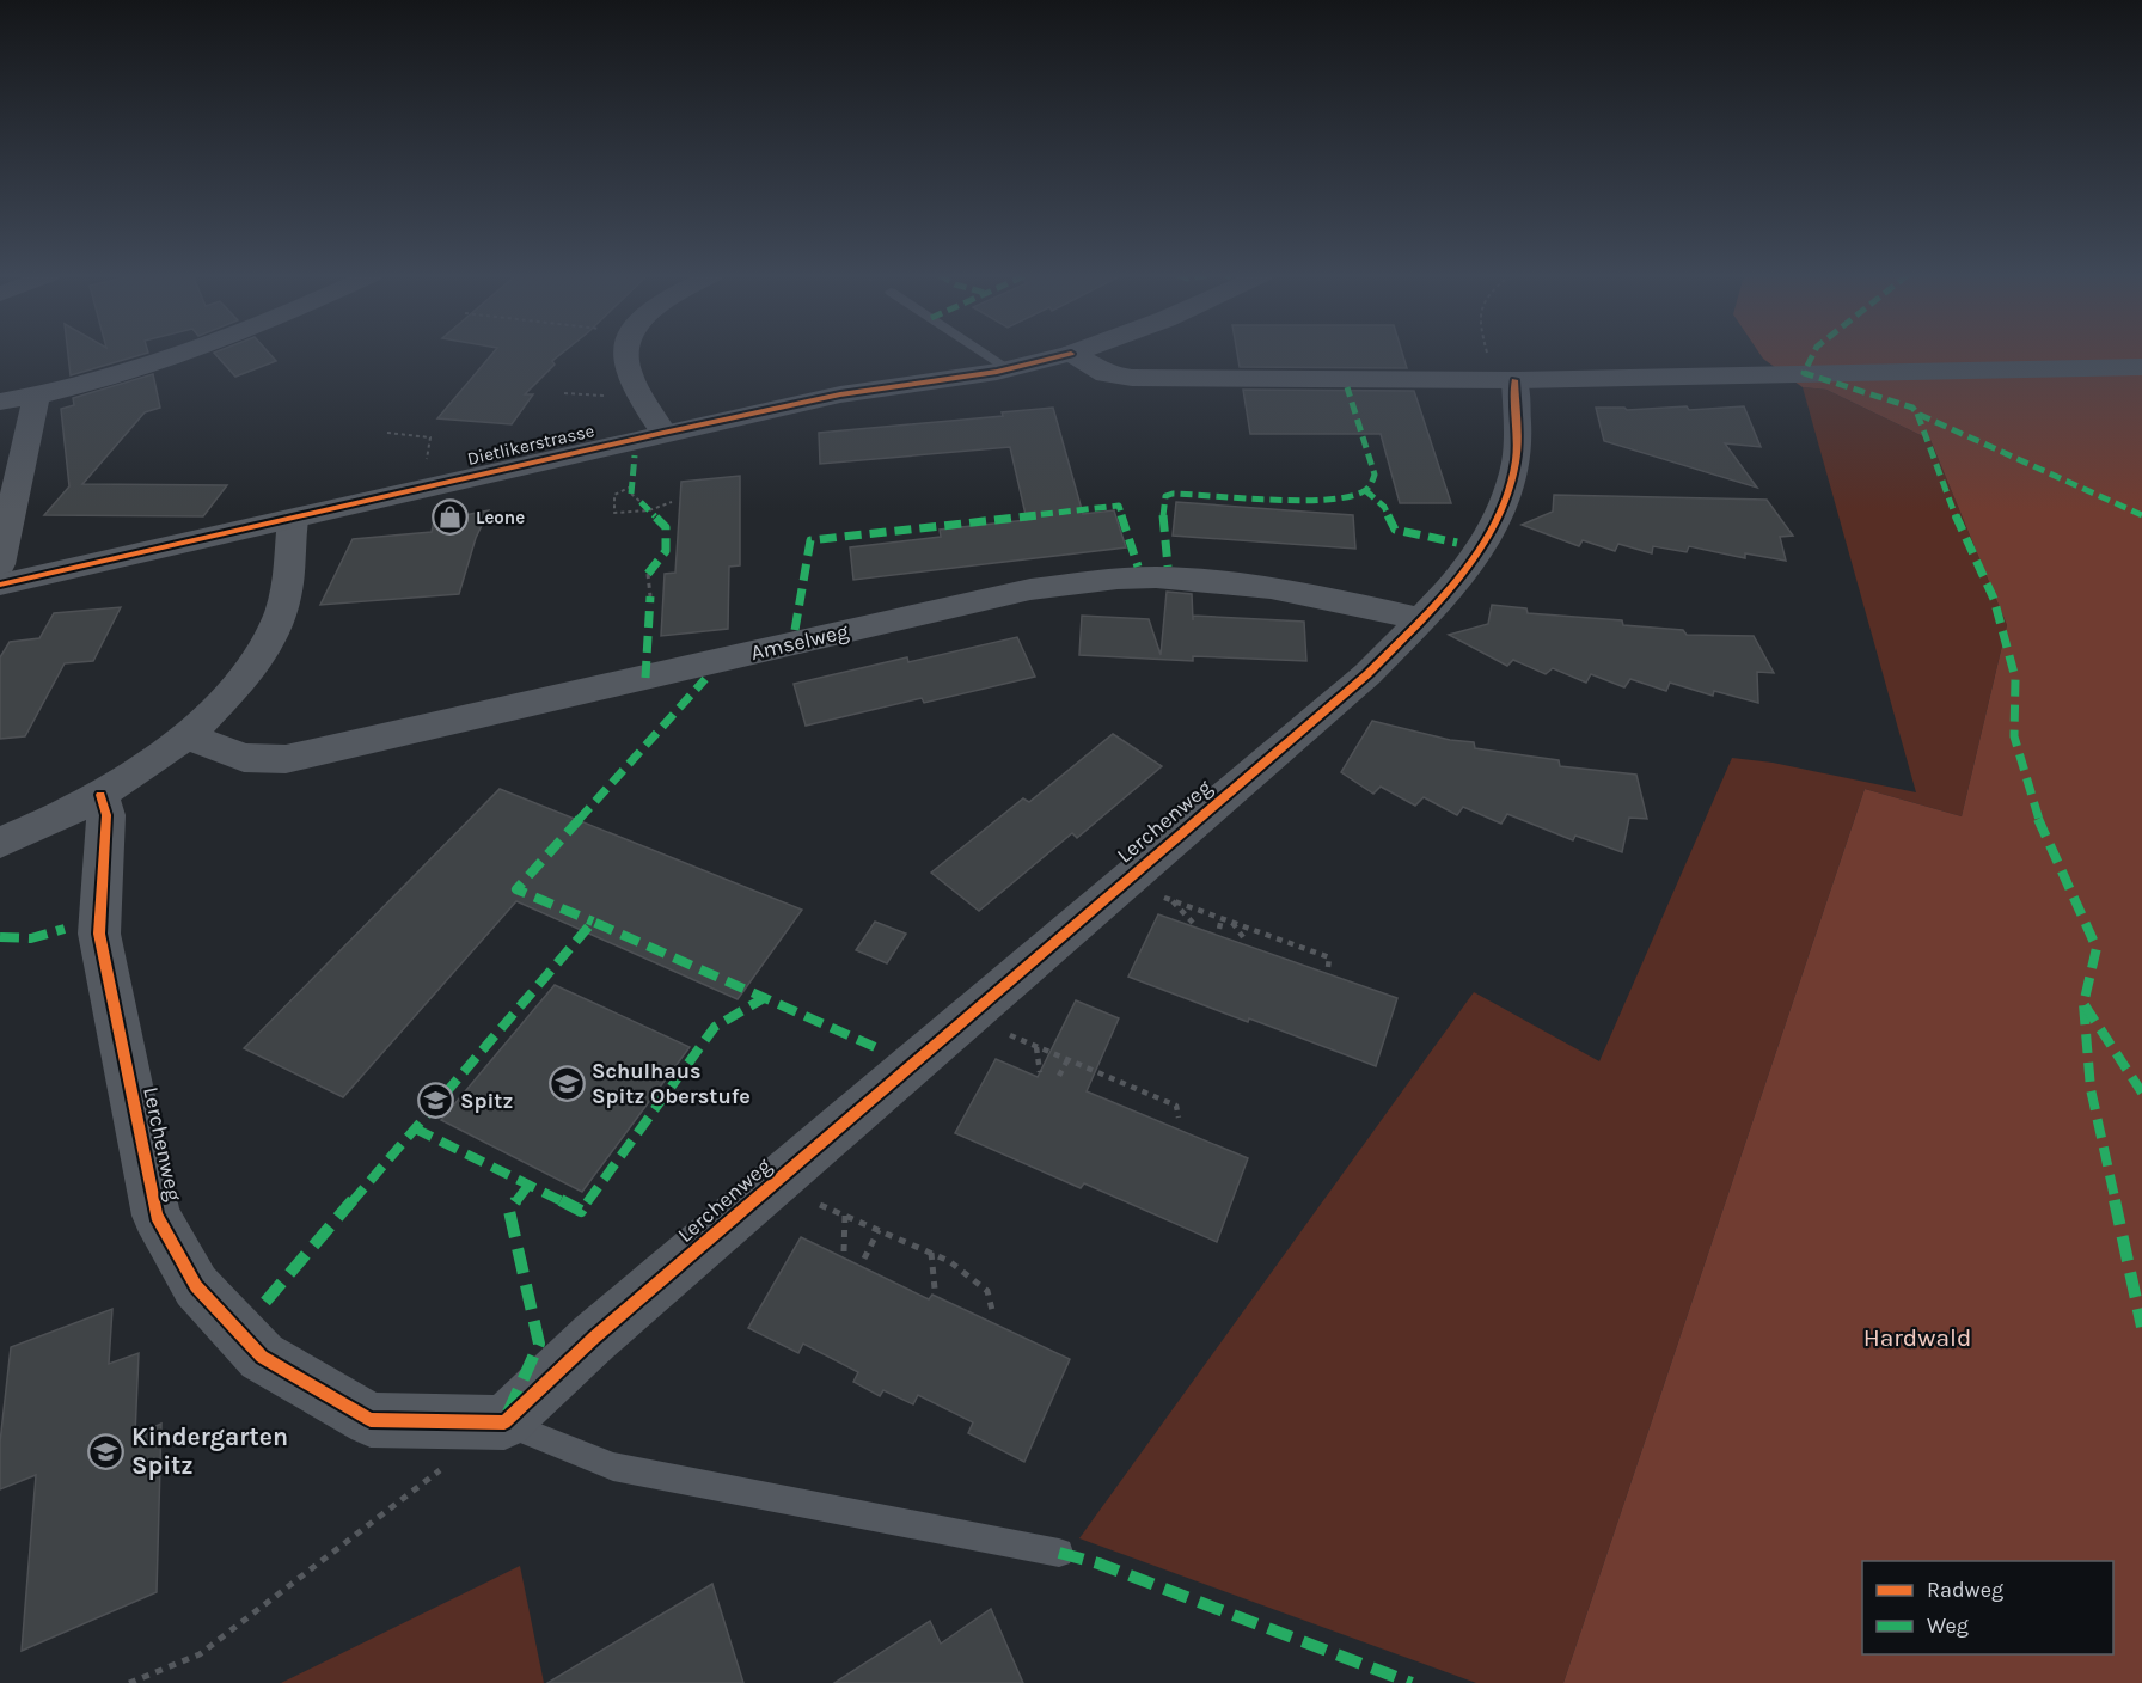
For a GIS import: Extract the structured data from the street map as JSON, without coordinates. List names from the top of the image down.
{
  "streets": {
    "street": ["Dietlikerstrasse", "Amselweg", "Lerchenweg"]
  },
  "crossings": [
    ["Amselweg", "Lerchenweg"]
  ],
  "parks": ["Hardwald"],
  "places": {
    "shop": ["Leone"],
    "school or university": ["Schulhaus Spitz Oberstufe", "Spitz", "Kindergarten Spitz"]
  },
  "legend": ["Radweg", "Weg"]
}
